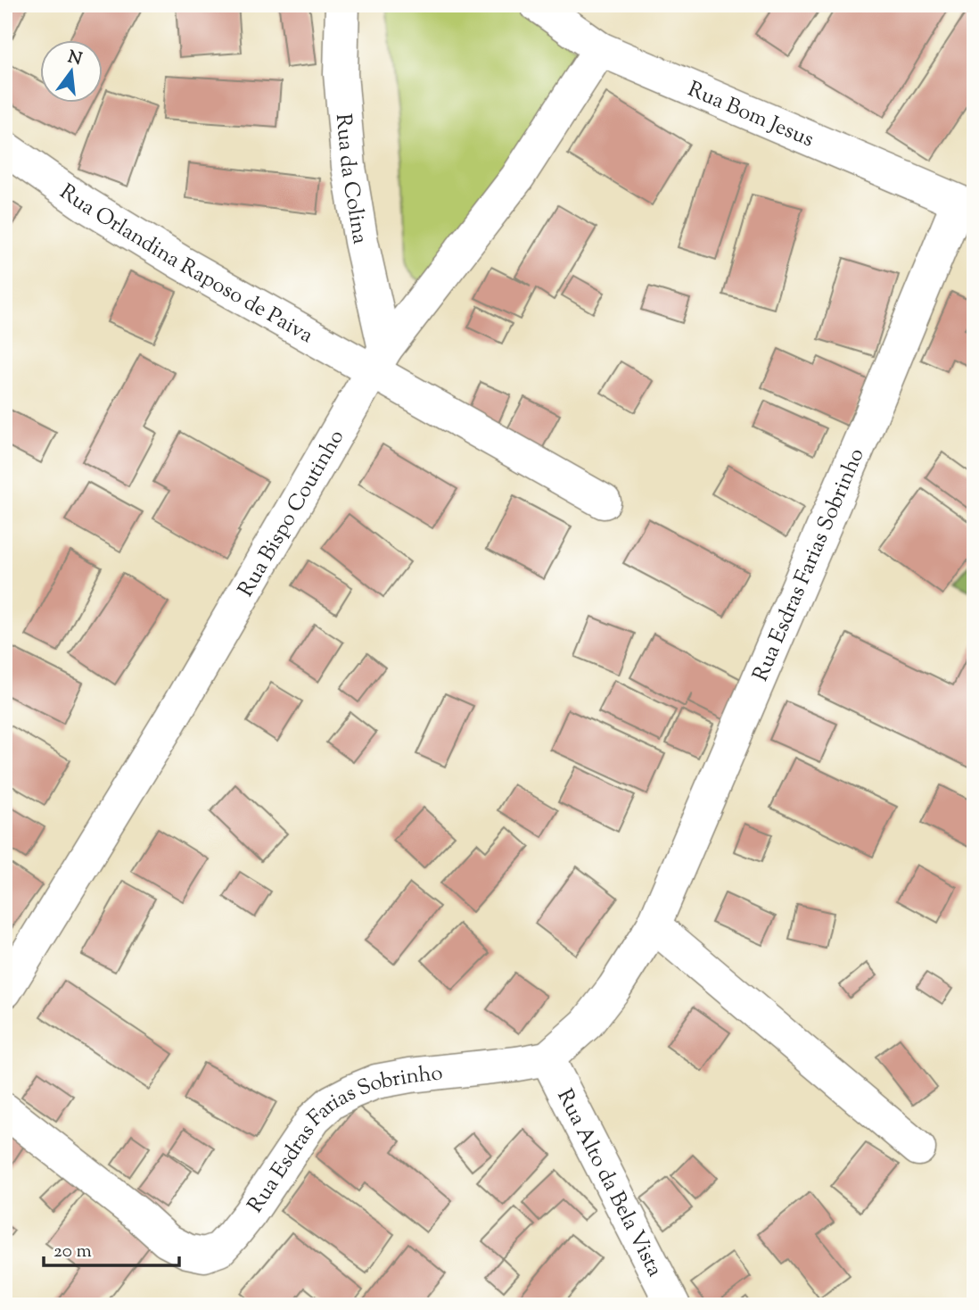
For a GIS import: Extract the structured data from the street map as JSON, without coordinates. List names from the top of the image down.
{
  "streets": {
    "street": [
      "Rua Bom Jesus",
      "Rua da Colina",
      "Rua Orlandina Raposo de Paiva",
      "Rua Bispo Coutinho",
      "Rua Esdras Farias Sobrinho",
      "Rua Alto da Bela Vista"
    ]
  },
  "crossings": [
    ["Rua Bom Jesus", "Rua Bispo Coutinho"],
    ["Rua Bom Jesus", "Rua Esdras Farias Sobrinho"],
    ["Rua da Colina", "Rua Orlandina Raposo de Paiva"],
    ["Rua da Colina", "Rua Bispo Coutinho"],
    ["Rua Orlandina Raposo de Paiva", "Rua Bispo Coutinho"],
    ["Rua Esdras Farias Sobrinho", "Rua Alto da Bela Vista"]
  ],
  "scale_bar": "20 m",
  "north": "top"
}
